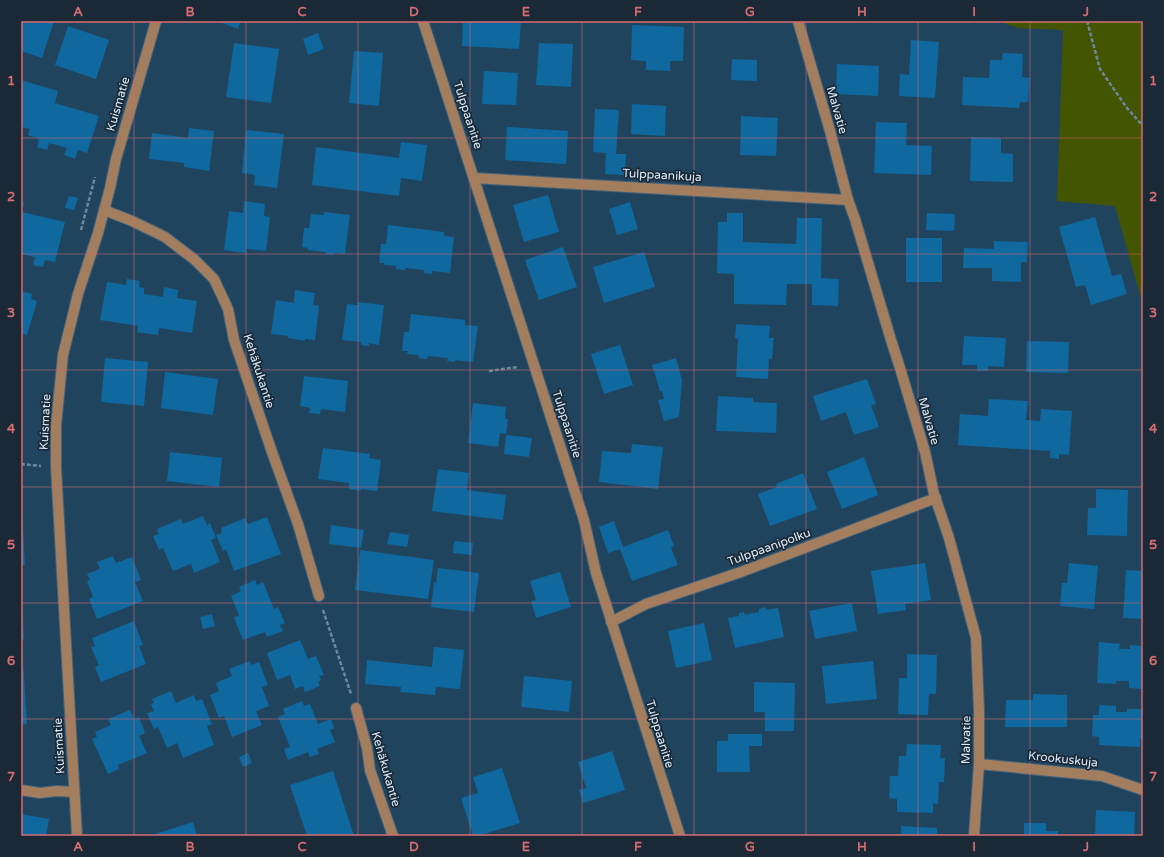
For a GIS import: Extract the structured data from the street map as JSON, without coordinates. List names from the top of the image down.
{
  "streets": {
    "street": [
      "Kuismatie",
      "Malvatie",
      "Tulppaanitie",
      "Tulppaanikuja",
      "Kehäkukantie",
      "Tulppaanipolku",
      "Krookuskuja"
    ]
  },
  "crossings": [
    ["Kuismatie", "Kehäkukantie"],
    ["Malvatie", "Tulppaanikuja"],
    ["Malvatie", "Tulppaanipolku"],
    ["Malvatie", "Krookuskuja"],
    ["Tulppaanitie", "Tulppaanikuja"],
    ["Tulppaanitie", "Tulppaanipolku"]
  ],
  "grid": {
    "columns": [
      "A",
      "B",
      "C",
      "D",
      "E",
      "F",
      "G",
      "H",
      "I",
      "J"
    ],
    "rows": [
      "1",
      "2",
      "3",
      "4",
      "5",
      "6",
      "7"
    ]
  }
}
